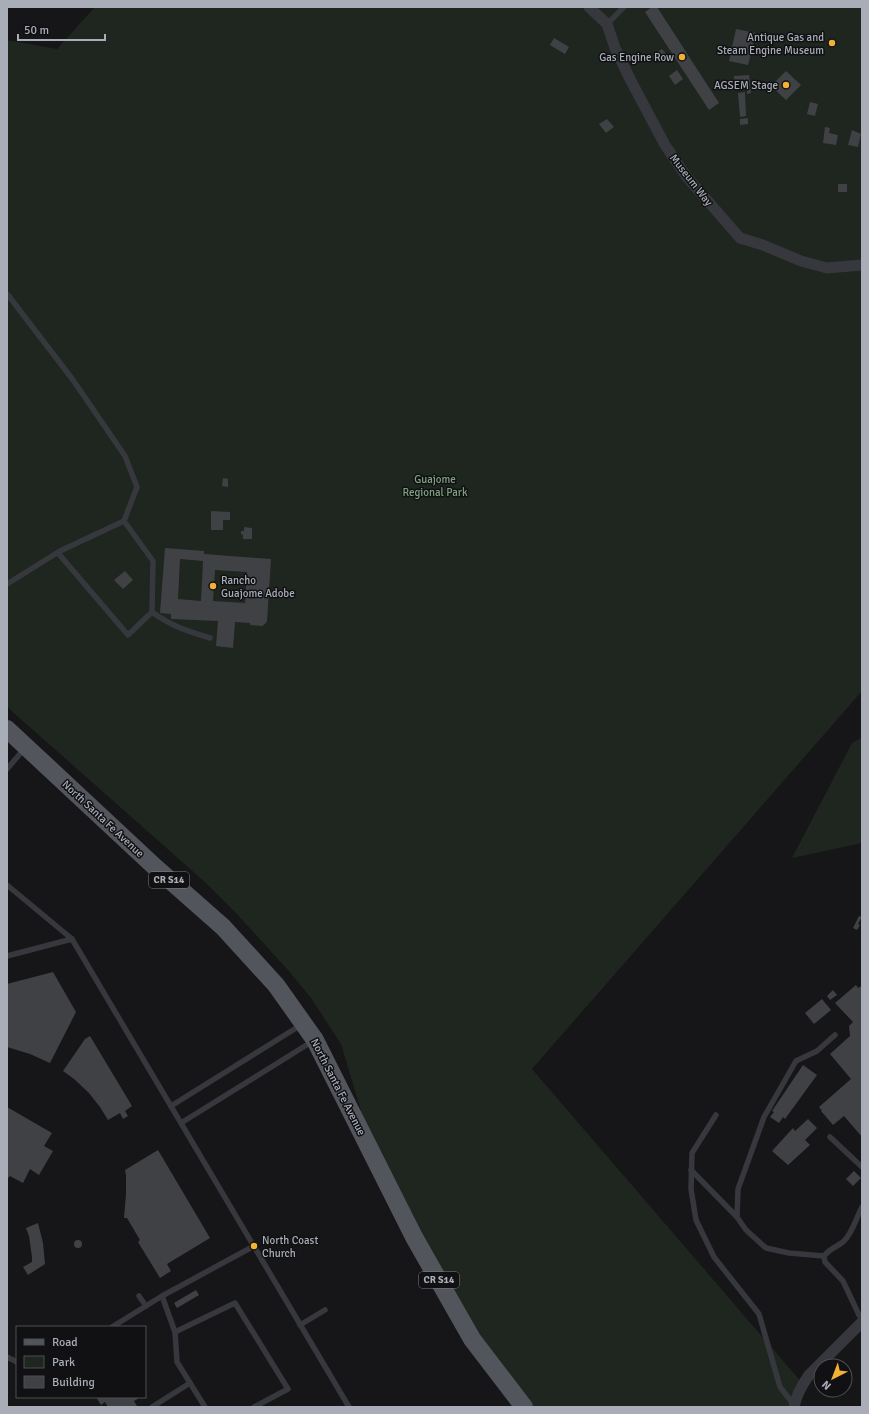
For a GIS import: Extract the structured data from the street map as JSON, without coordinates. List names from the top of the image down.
{
  "streets": {
    "main road": ["North Santa Fe Avenue", "CR S14"],
    "street": ["Museum Way"]
  },
  "parks": ["Guajome Regional Park"],
  "places": [
    "Antique Gas and Steam Engine Museum",
    "Gas Engine Row",
    "AGSEM Stage",
    "Rancho Guajome Adobe",
    "North Coast Church"
  ],
  "legend": ["Road", "Park", "Building"],
  "scale_bar": "50 m",
  "north": "bottom left"
}
